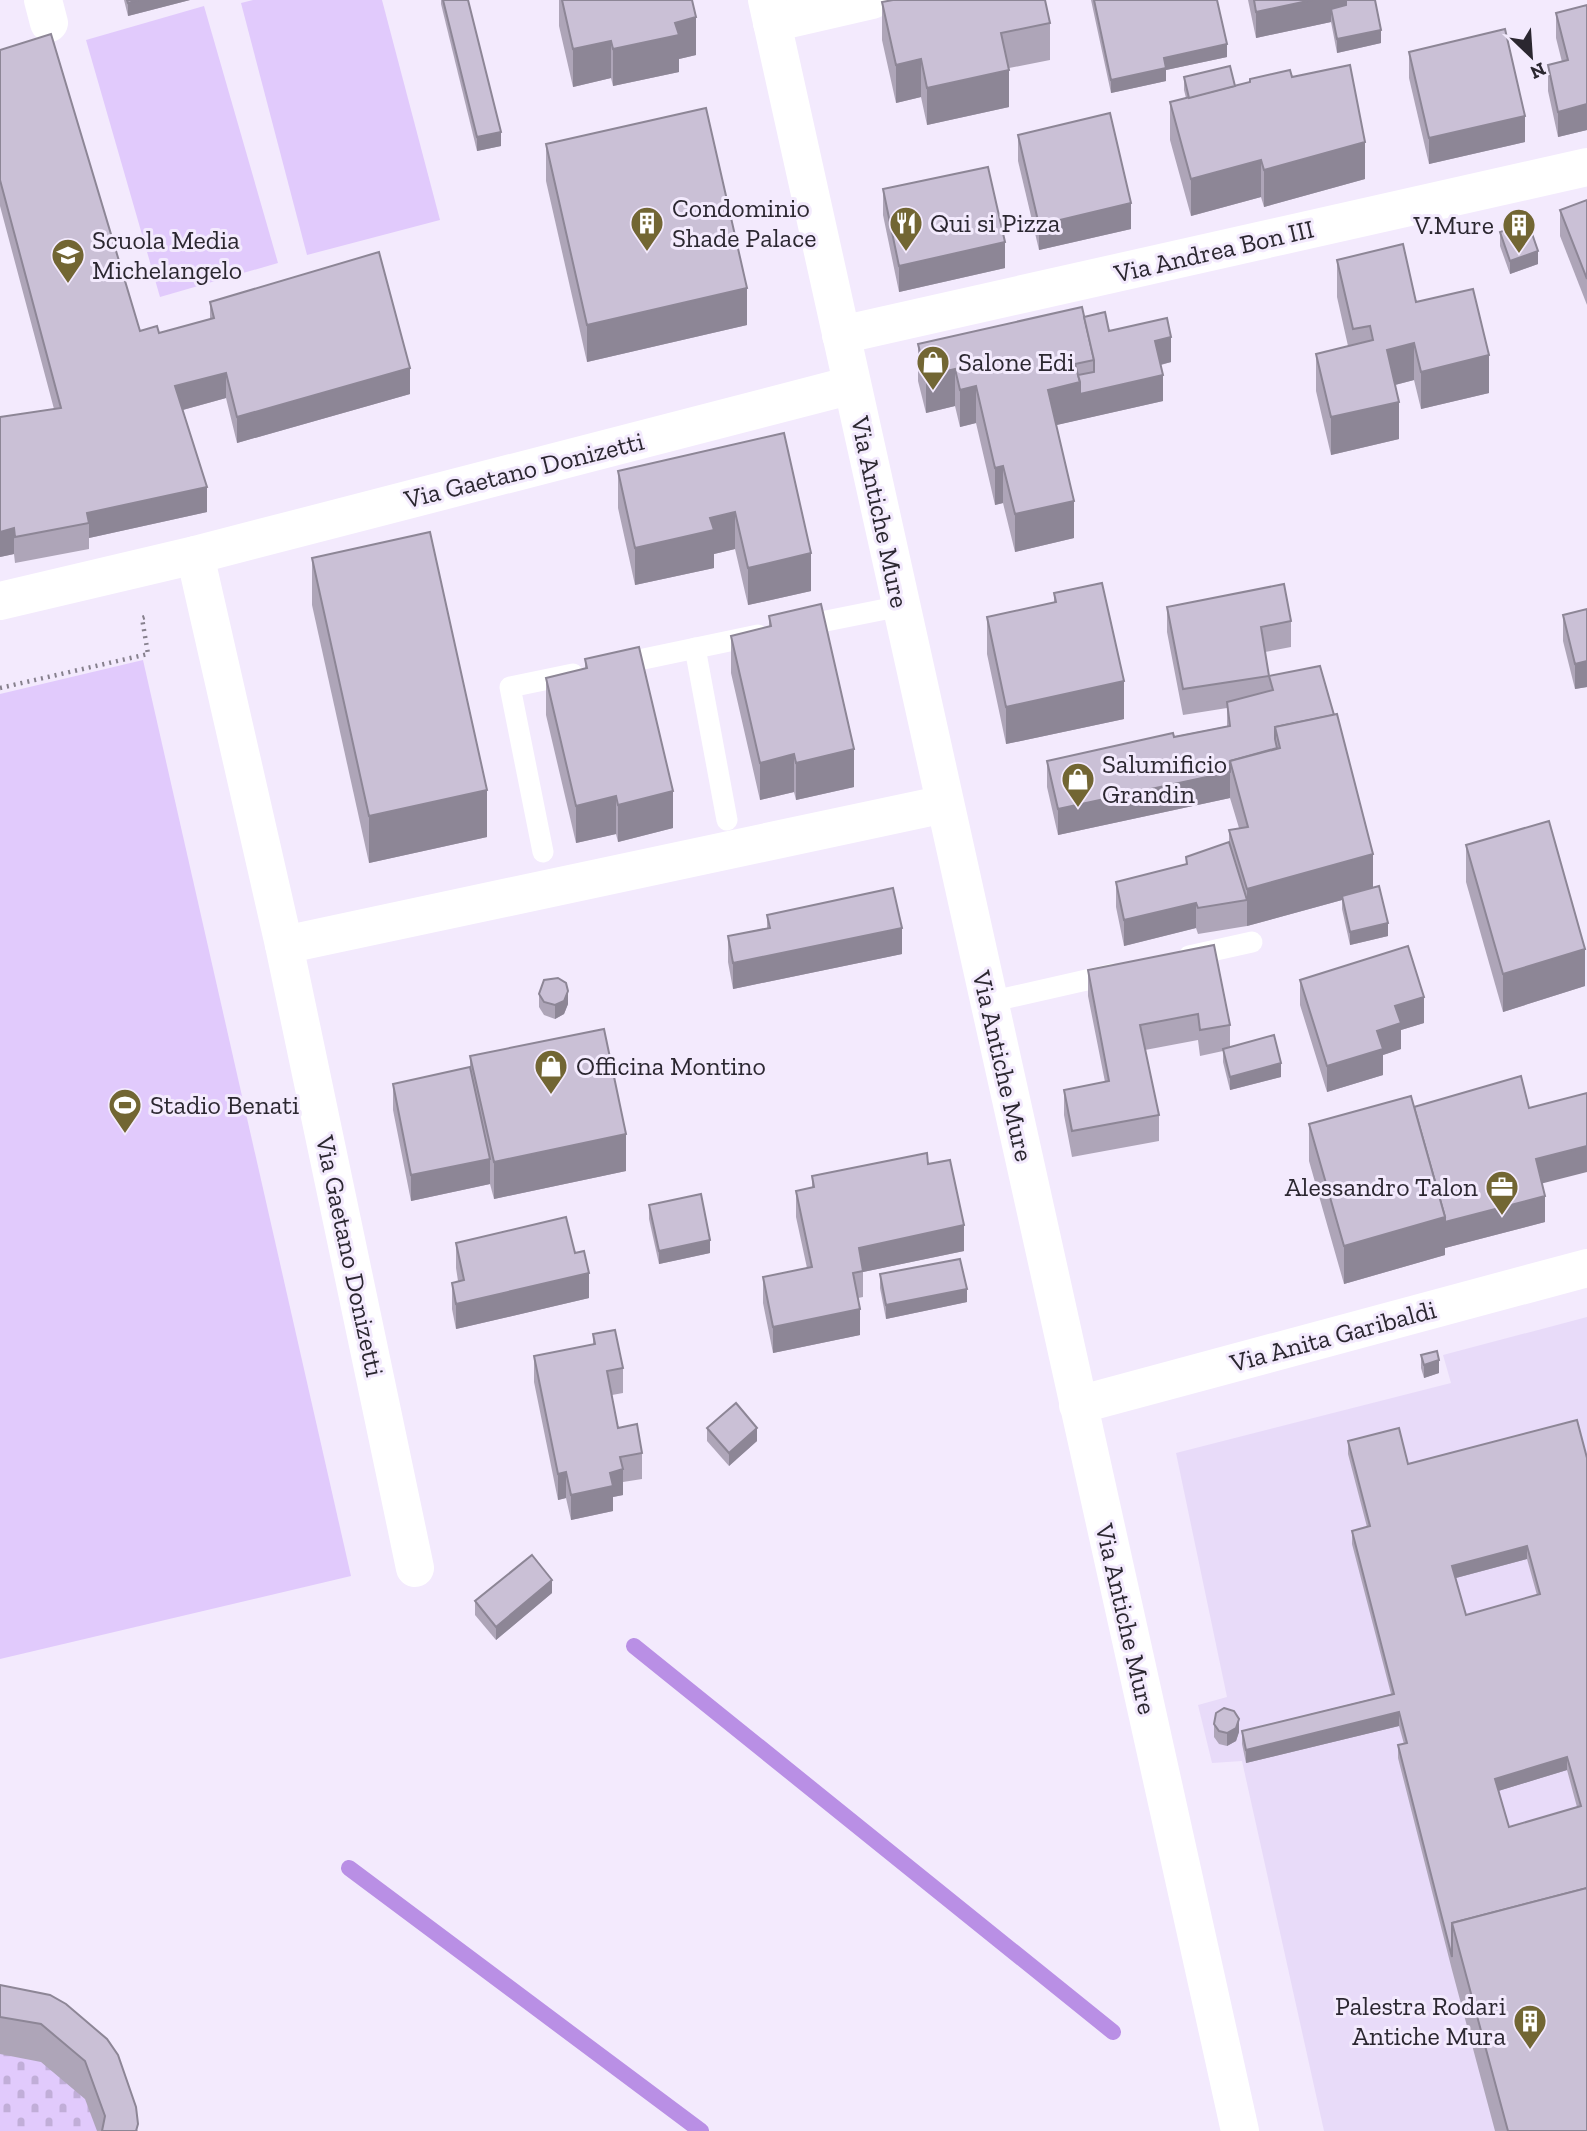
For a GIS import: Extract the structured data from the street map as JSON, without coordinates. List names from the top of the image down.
{
  "streets": {
    "street": [
      "Via Andrea Bon III",
      "Via Gaetano Donizetti",
      "Via Antiche Mure",
      "Via Anita Garibaldi"
    ]
  },
  "crossings": [
    ["Via Andrea Bon III", "Via Antiche Mure"],
    ["Via Gaetano Donizetti", "Via Antiche Mure"],
    ["Via Antiche Mure", "Via Anita Garibaldi"]
  ],
  "places": {
    "building": ["Condominio Shade Palace", "V.Mure", "Palestra Rodari Antiche Mura"],
    "restaurant": ["Qui si Pizza"],
    "school or university": ["Scuola Media Michelangelo"],
    "shop": ["Salone Edi", "Salumificio Grandin", "Officina Montino"],
    "sports": ["Stadio Benati"],
    "office": ["Alessandro Talon"]
  },
  "north": "bottom right"
}
